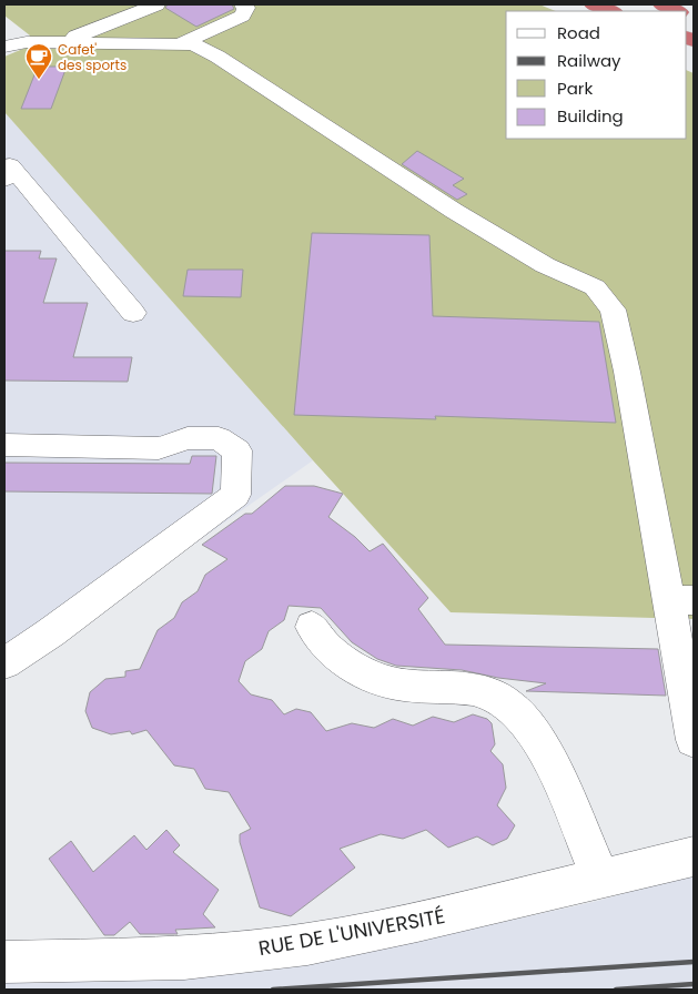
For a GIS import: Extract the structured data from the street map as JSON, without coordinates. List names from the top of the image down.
{
  "streets": {
    "street": ["RUE DE L'UNIVERSITÉ"]
  },
  "places": {
    "cafe": ["Cafet' des sports"]
  },
  "legend": [
    "Road",
    "Railway",
    "Park",
    "Building"
  ]
}
